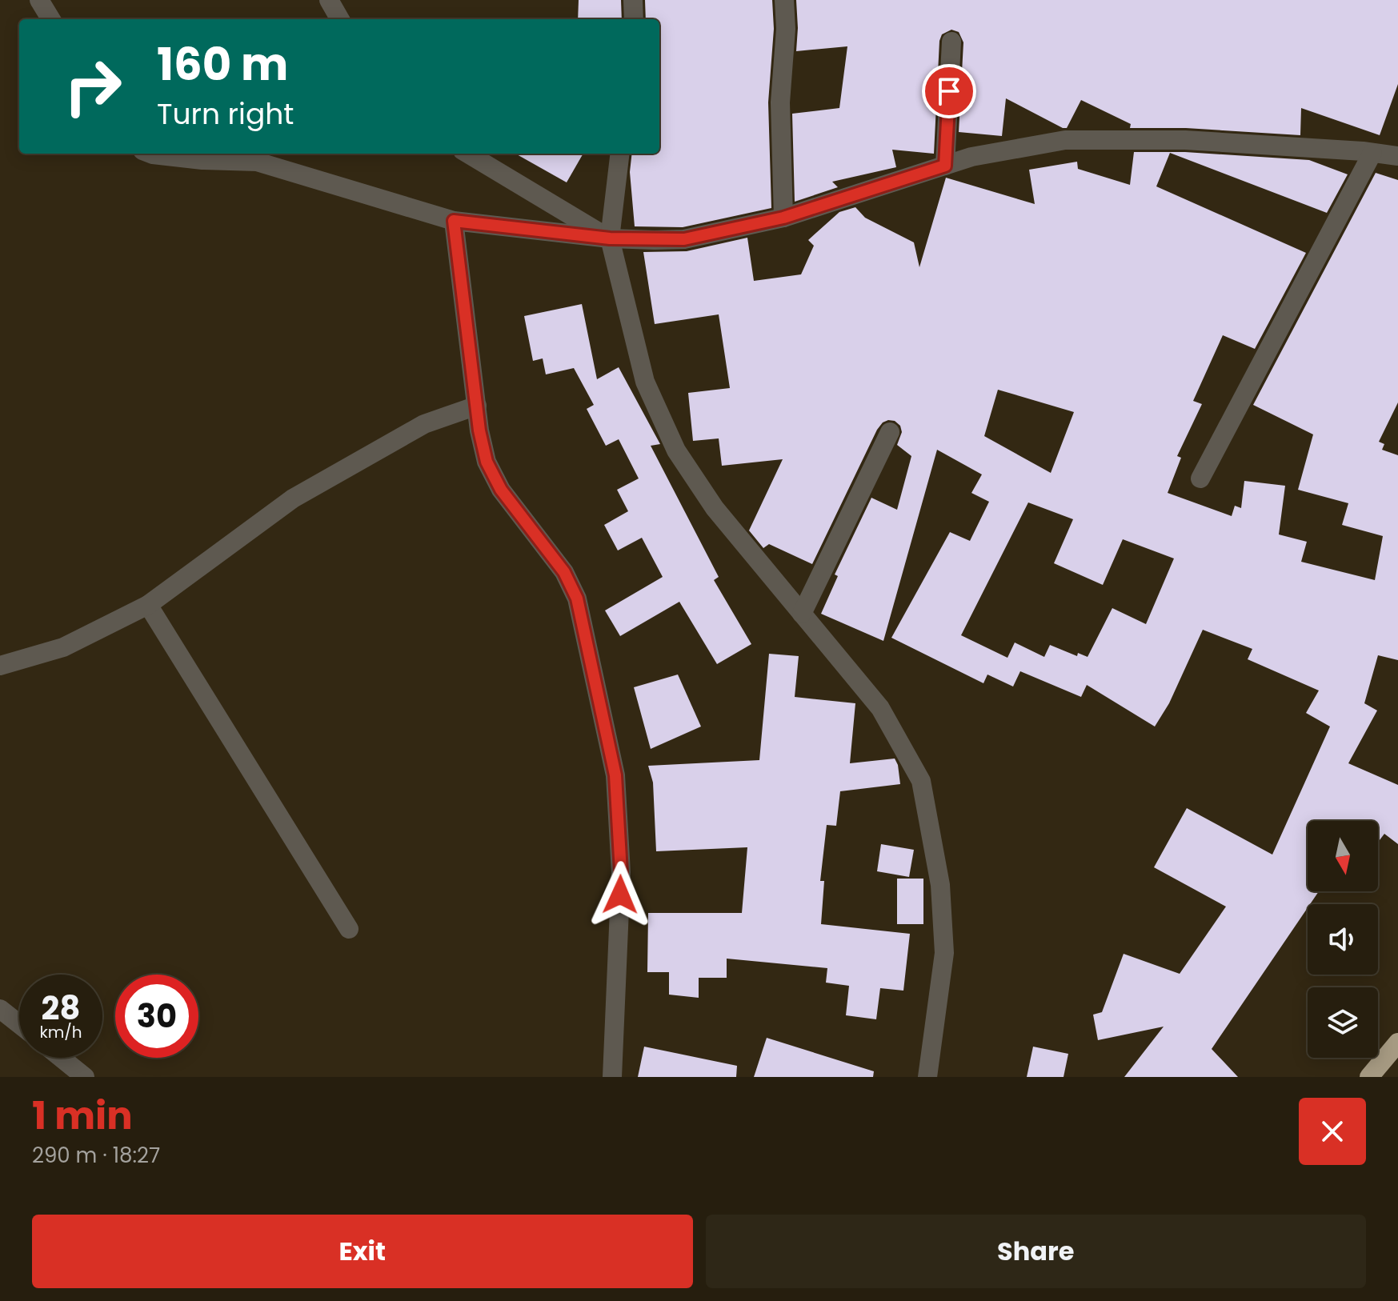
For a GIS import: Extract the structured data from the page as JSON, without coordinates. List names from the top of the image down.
{
  "north": "bottom",
  "page": {
    "turn": ["160 m", "Turn right"],
    "speed": "28 km/h",
    "limit": "30",
    "heading": ["1 min", "290 m · 18:27"],
    "buttons": ["Exit", "Share"]
  }
}
